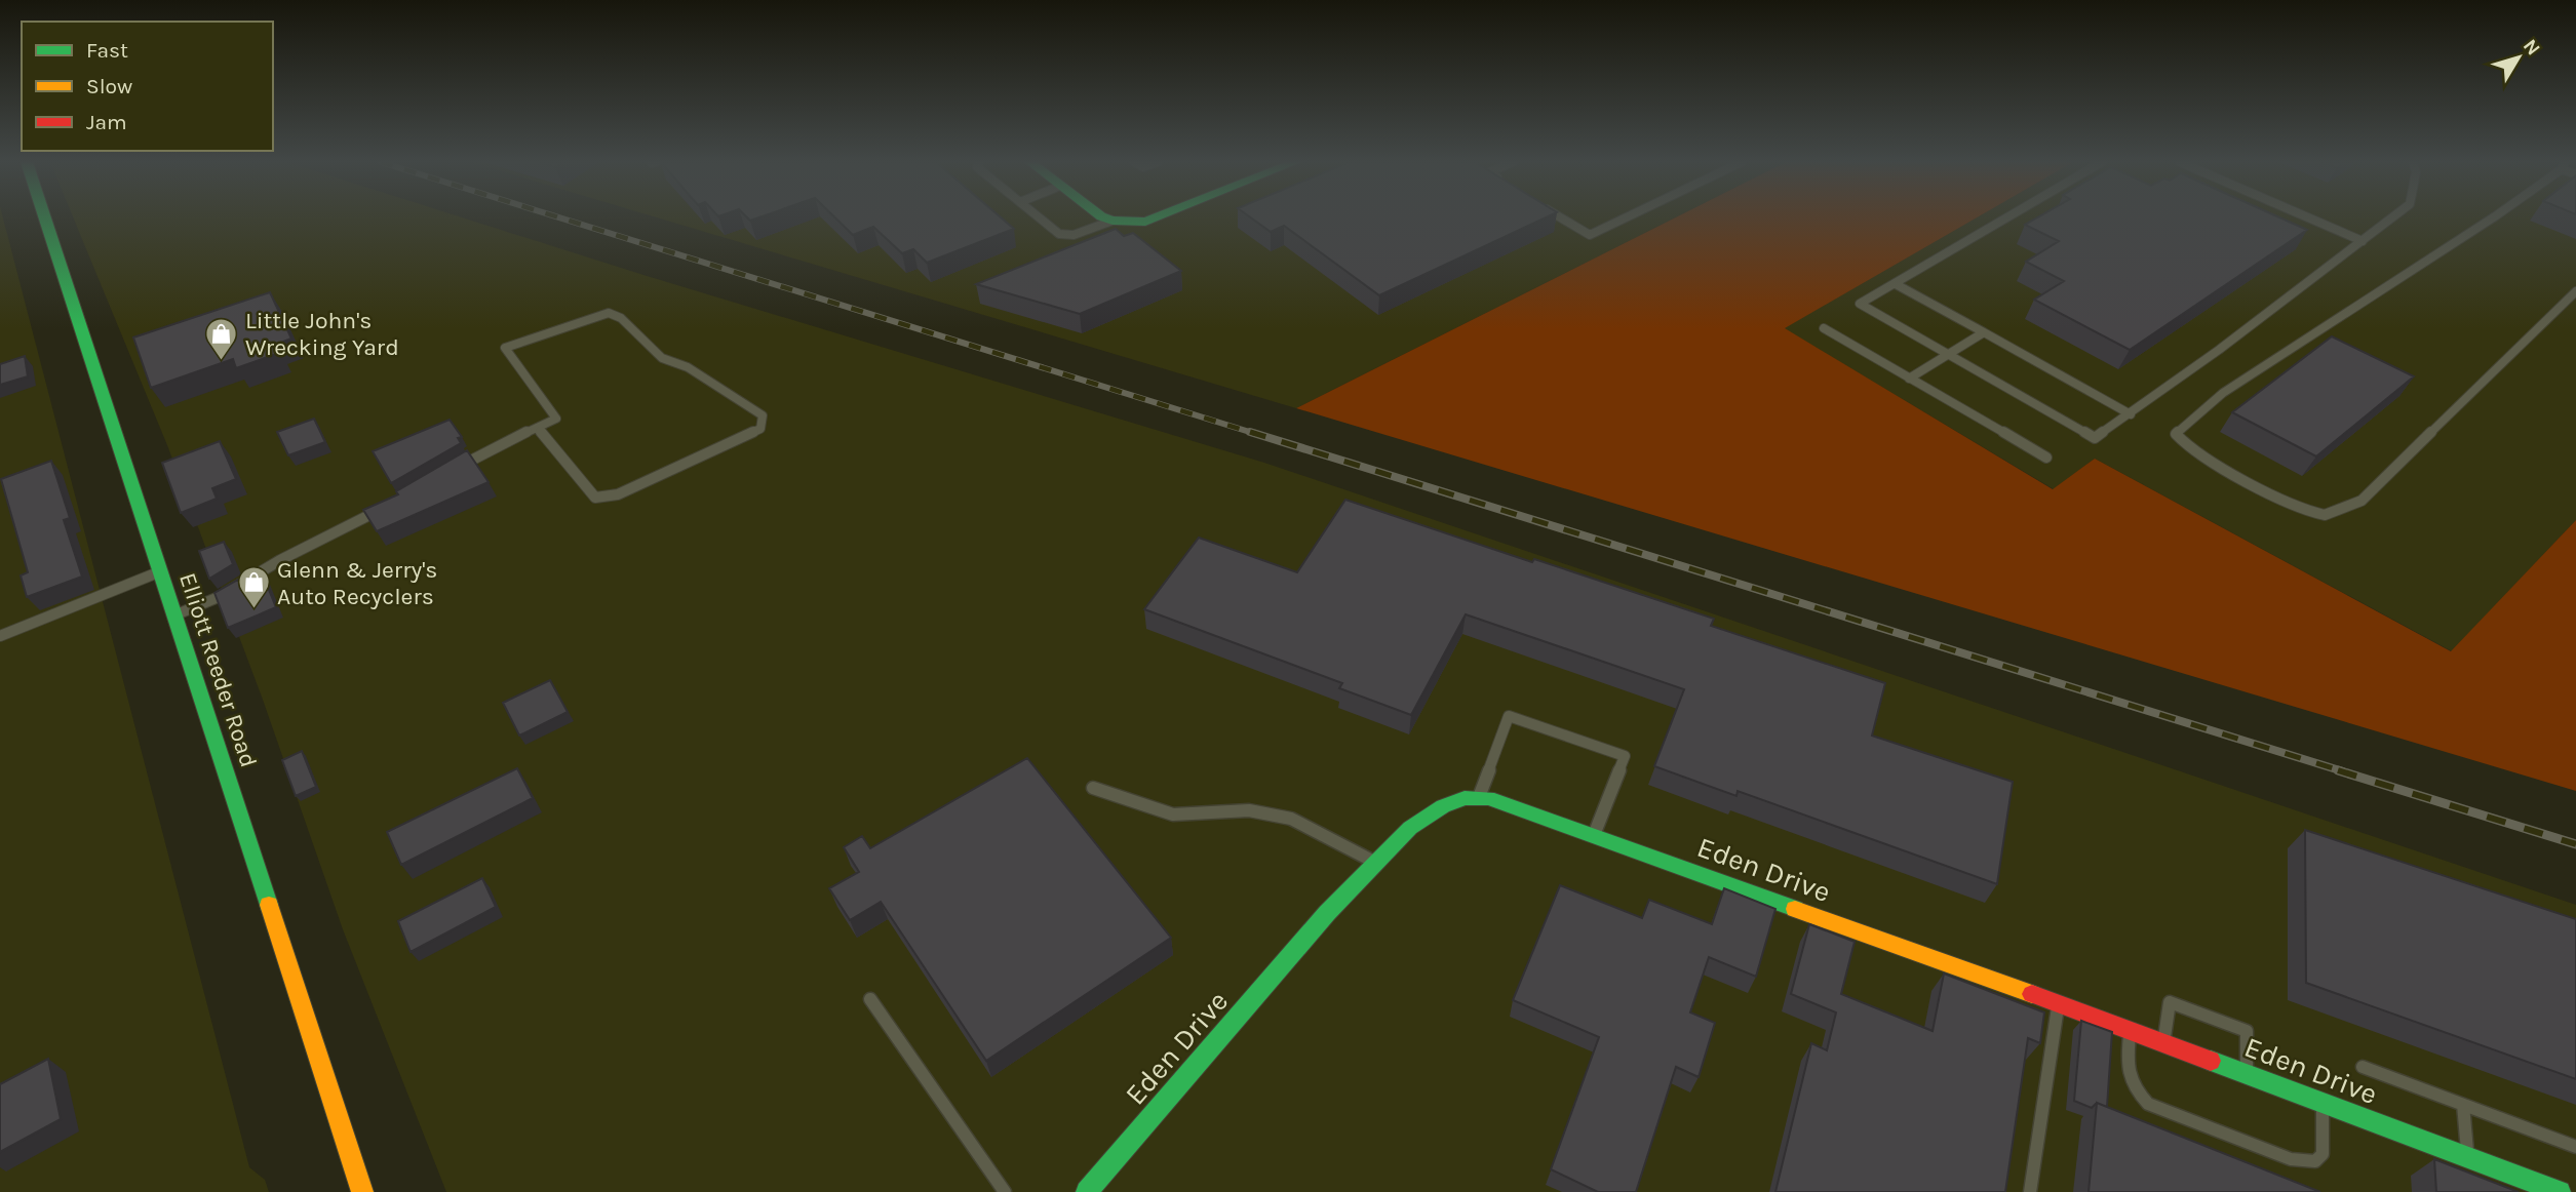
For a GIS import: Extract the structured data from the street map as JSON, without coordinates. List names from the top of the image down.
{
  "streets": {
    "street": ["Elliott Reeder Road", "Eden Drive"]
  },
  "places": {
    "shop": ["Little John's Wrecking Yard", "Glenn & Jerry's Auto Recyclers"]
  },
  "legend": ["Fast", "Slow", "Jam"],
  "north": "top right"
}
